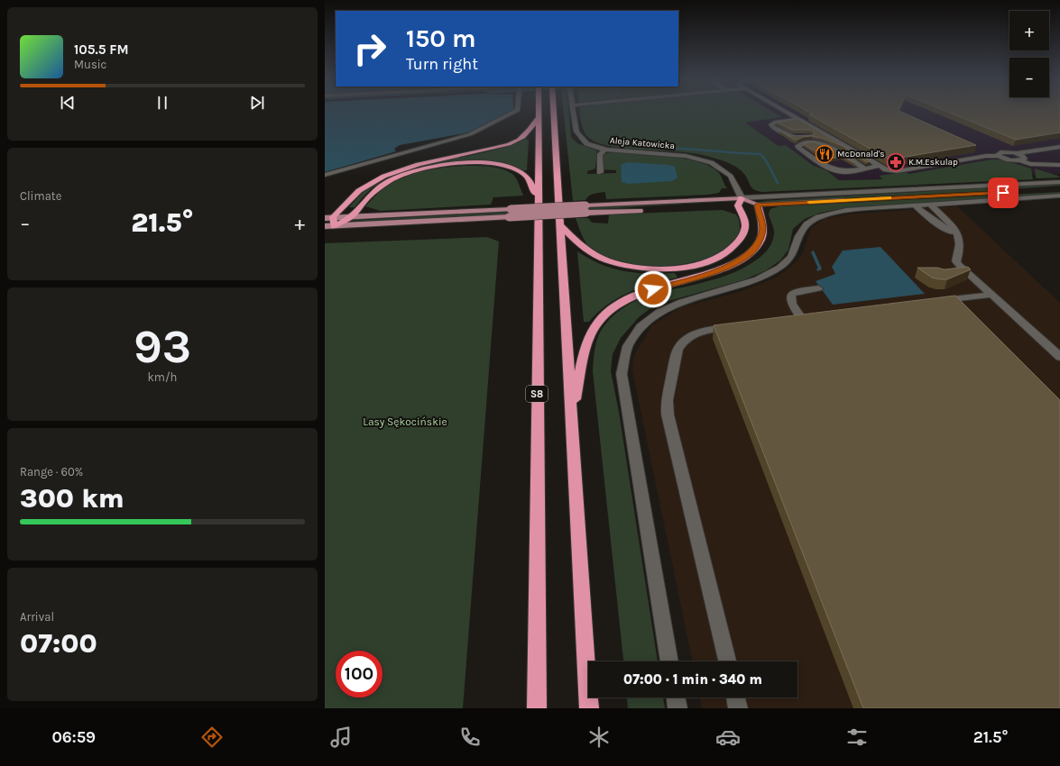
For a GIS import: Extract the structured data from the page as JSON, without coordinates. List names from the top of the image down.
{
  "streets": {
    "highway": ["S8"],
    "street": ["Aleja Katowicka"]
  },
  "parks": ["Lasy Sękocińskie"],
  "places": {
    "restaurant": ["McDonald's"],
    "pharmacy": ["K.M.Eskulap"]
  },
  "page": {
    "map_buttons": ["+", "−"],
    "turn": ["150 m", "Turn right"],
    "song": ["105.5 FM", "Music"],
    "tile": [
      "Climate",
      ["93", "km/h"],
      ["Range · 60%", "300 km"],
      ["Arrival", "07:00"]
    ],
    "heat": ["−", "21.5°", "+"],
    "limit": "100",
    "trip": "07:00 · 1 min · 340 m",
    "tabs": ["06:59", "21.5°"]
  }
}
